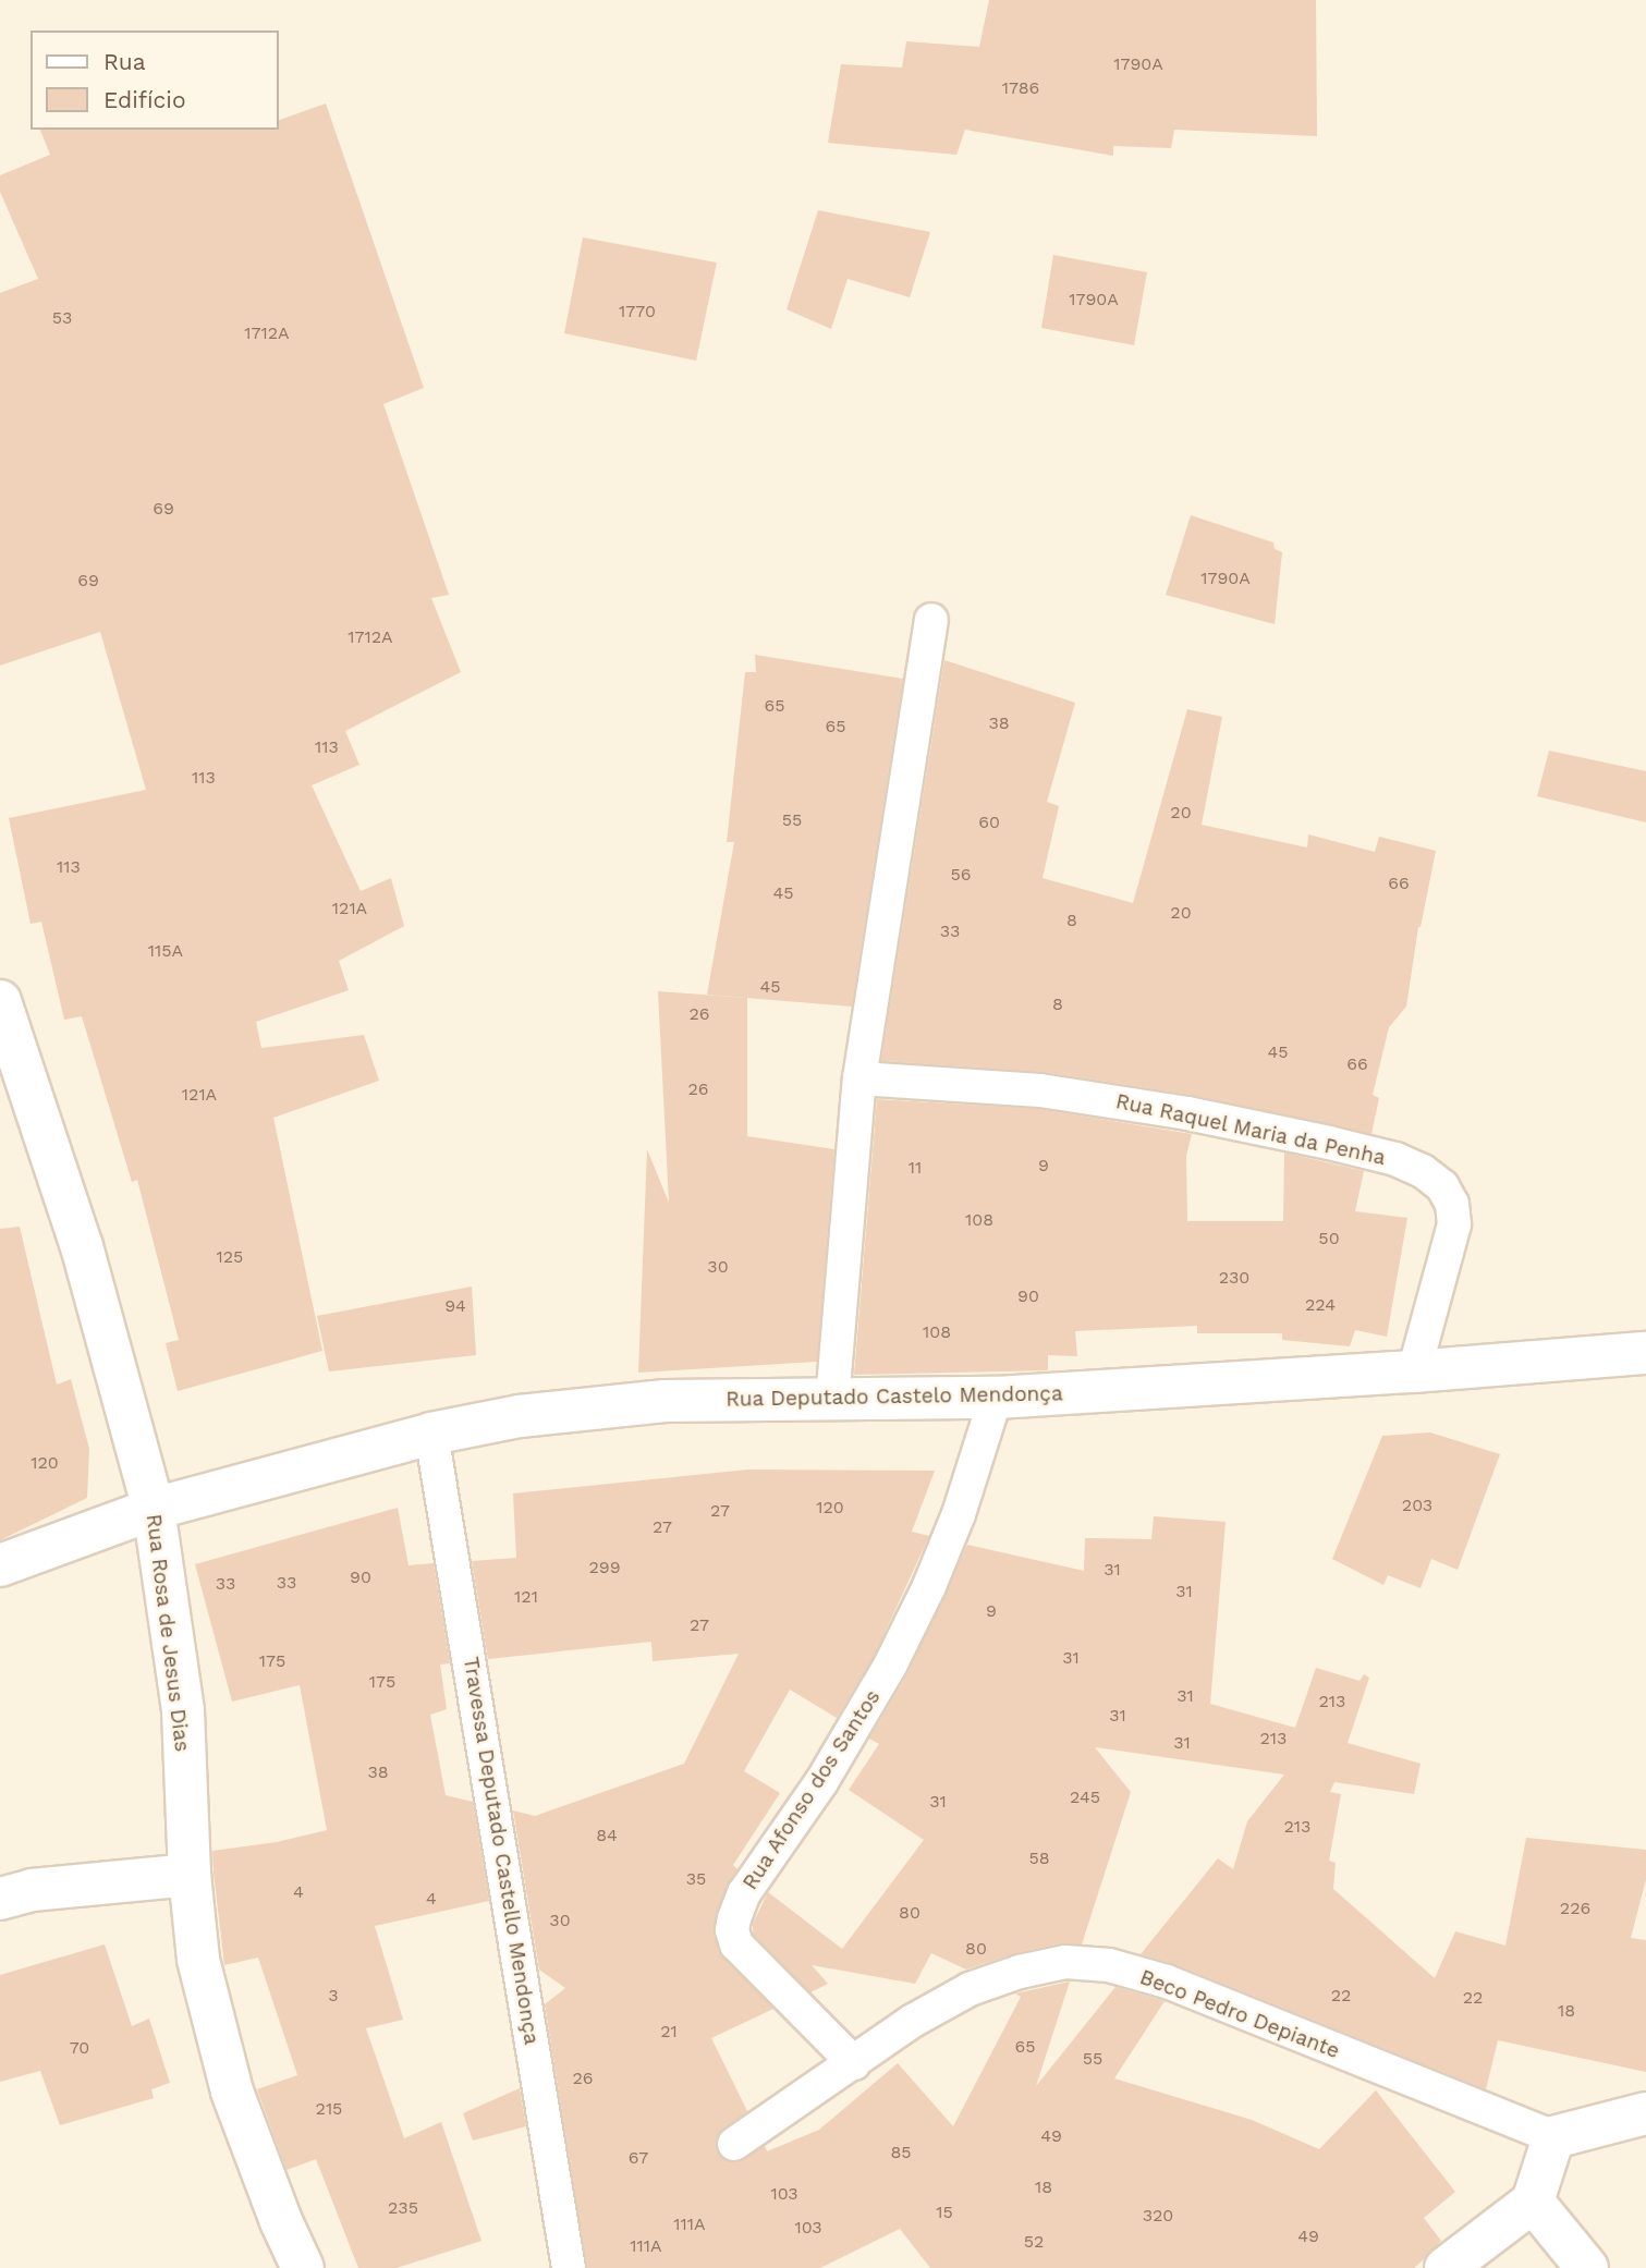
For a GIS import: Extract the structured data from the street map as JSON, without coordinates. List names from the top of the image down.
{
  "streets": {
    "street": ["Rua Deputado Castelo Mendonça", "Rua Rosa de Jesus Dias"],
    "lane": [
      "Rua Raquel Maria da Penha",
      "Rua Afonso dos Santos",
      "Travessa Deputado Castello Mendonça",
      "Beco Pedro Depiante"
    ]
  },
  "crossings": [
    ["Rua Raquel Maria da Penha", "Rua Deputado Castelo Mendonça"],
    ["Rua Deputado Castelo Mendonça", "Rua Rosa de Jesus Dias"],
    ["Rua Deputado Castelo Mendonça", "Rua Afonso dos Santos"],
    ["Rua Deputado Castelo Mendonça", "Travessa Deputado Castello Mendonça"],
    ["Rua Afonso dos Santos", "Beco Pedro Depiante"]
  ],
  "house_numbers": [
    "1790A",
    "1786",
    "1790A",
    "1770",
    "53",
    "1712A",
    "69",
    "1790A",
    "69",
    "1712A",
    "65",
    "38",
    "65",
    "113",
    "113",
    "20",
    "55",
    "60",
    "113",
    "56",
    "66",
    "45",
    "121A",
    "20",
    "8",
    "33",
    "115A",
    "45",
    "8",
    "26",
    "45",
    "66",
    "26",
    "121A",
    "9",
    "11",
    "108",
    "50",
    "125",
    "30",
    "230",
    "90",
    "224",
    "94",
    "108",
    "120",
    "203",
    "120",
    "27",
    "27",
    "299",
    "31",
    "90",
    "33",
    "33",
    "31",
    "121",
    "9",
    "27",
    "31",
    "175",
    "175",
    "31",
    "213",
    "31",
    "213",
    "31",
    "38",
    "245",
    "31",
    "213",
    "84",
    "58",
    "35",
    "4",
    "4",
    "226",
    "80",
    "30",
    "80",
    "3",
    "22",
    "22",
    "18",
    "21",
    "65",
    "70",
    "55",
    "26",
    "215",
    "49",
    "85",
    "67",
    "18",
    "103",
    "235",
    "15",
    "320",
    "111A",
    "103",
    "49",
    "52",
    "111A"
  ],
  "legend": ["Rua", "Edifício"]
}
